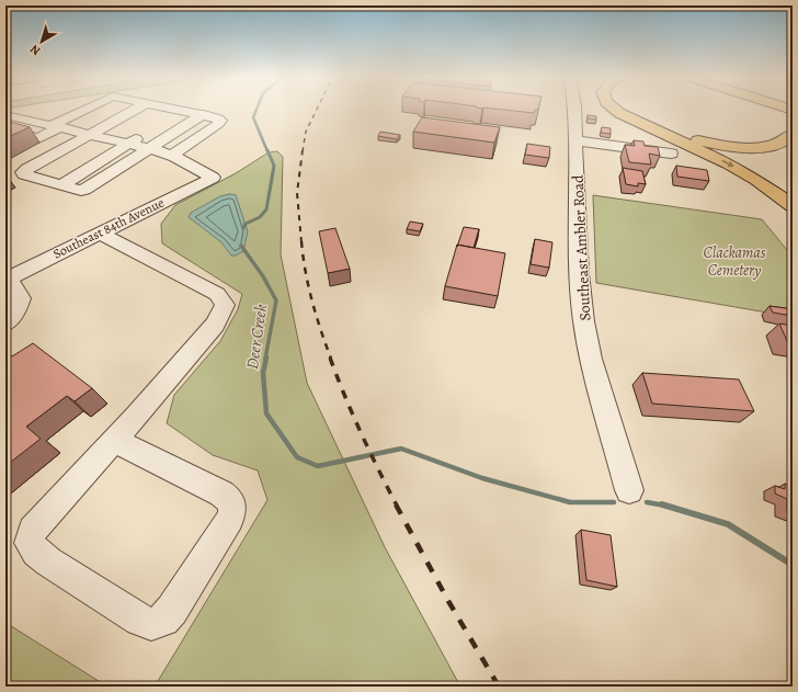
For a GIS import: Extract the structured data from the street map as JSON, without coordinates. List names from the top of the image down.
{
  "streets": {
    "street": ["Southeast 84th Avenue", "Southeast Ambler Road"]
  },
  "water": ["Deer Creek"],
  "parks": ["Clackamas Cemetery"],
  "north": "bottom left"
}
